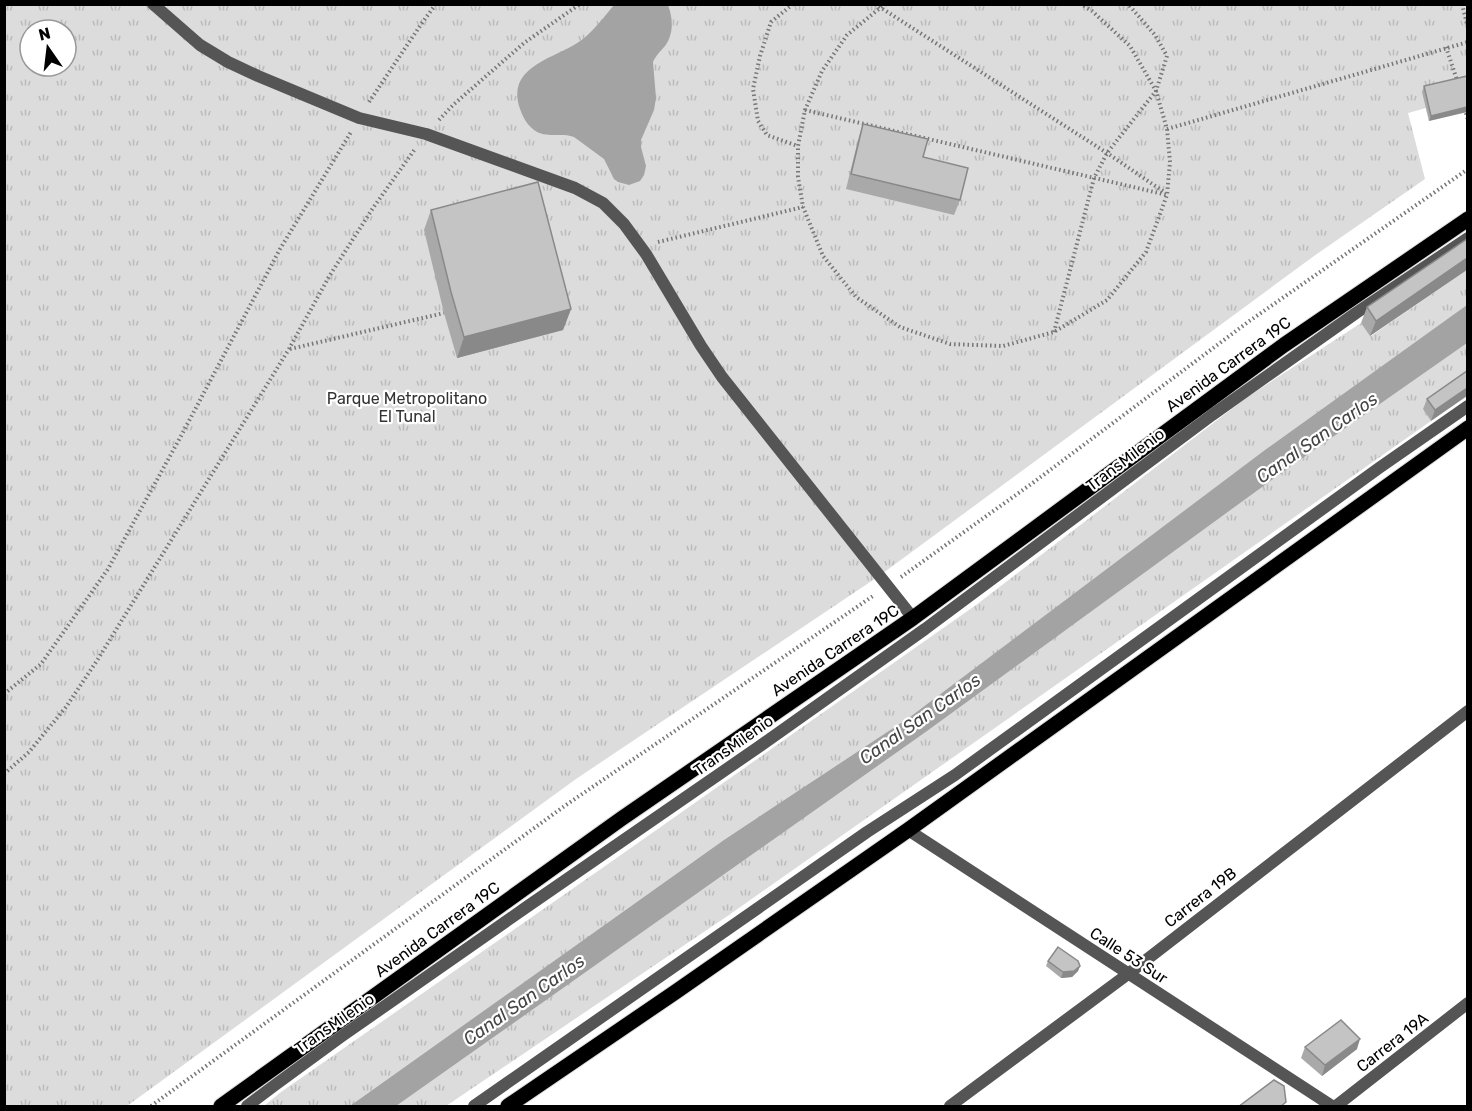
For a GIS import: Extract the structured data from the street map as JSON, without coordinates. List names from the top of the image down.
{
  "streets": {
    "main road": ["Avenida Carrera 19C"],
    "street": [
      "TransMilenio",
      "Carrera 19B",
      "Calle 53 Sur",
      "Carrera 19A"
    ]
  },
  "crossings": [
    ["Carrera 19B", "Calle 53 Sur"]
  ],
  "water": ["Canal San Carlos"],
  "parks": ["Parque Metropolitano El Tunal"],
  "north": "top"
}
